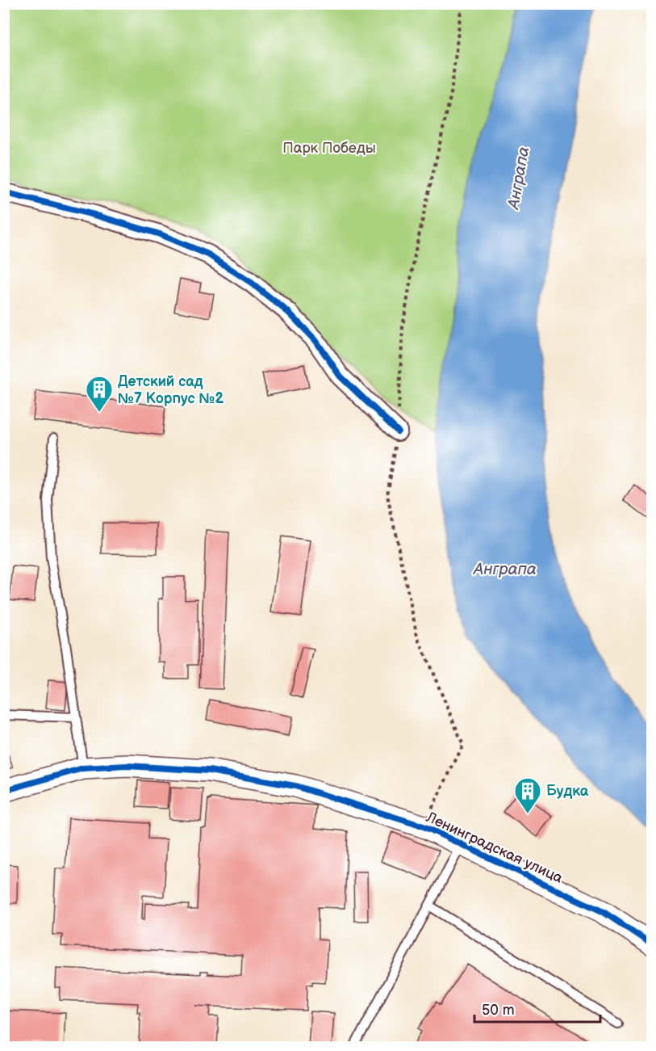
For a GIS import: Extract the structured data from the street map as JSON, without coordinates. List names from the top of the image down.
{
  "streets": {
    "street": ["Ленинградская улица"]
  },
  "water": ["Анграпа"],
  "parks": ["Парк Победы"],
  "places": {
    "building": ["Детский сад №7 Корпус №2", "Будка"]
  },
  "scale_bar": "50 m"
}
